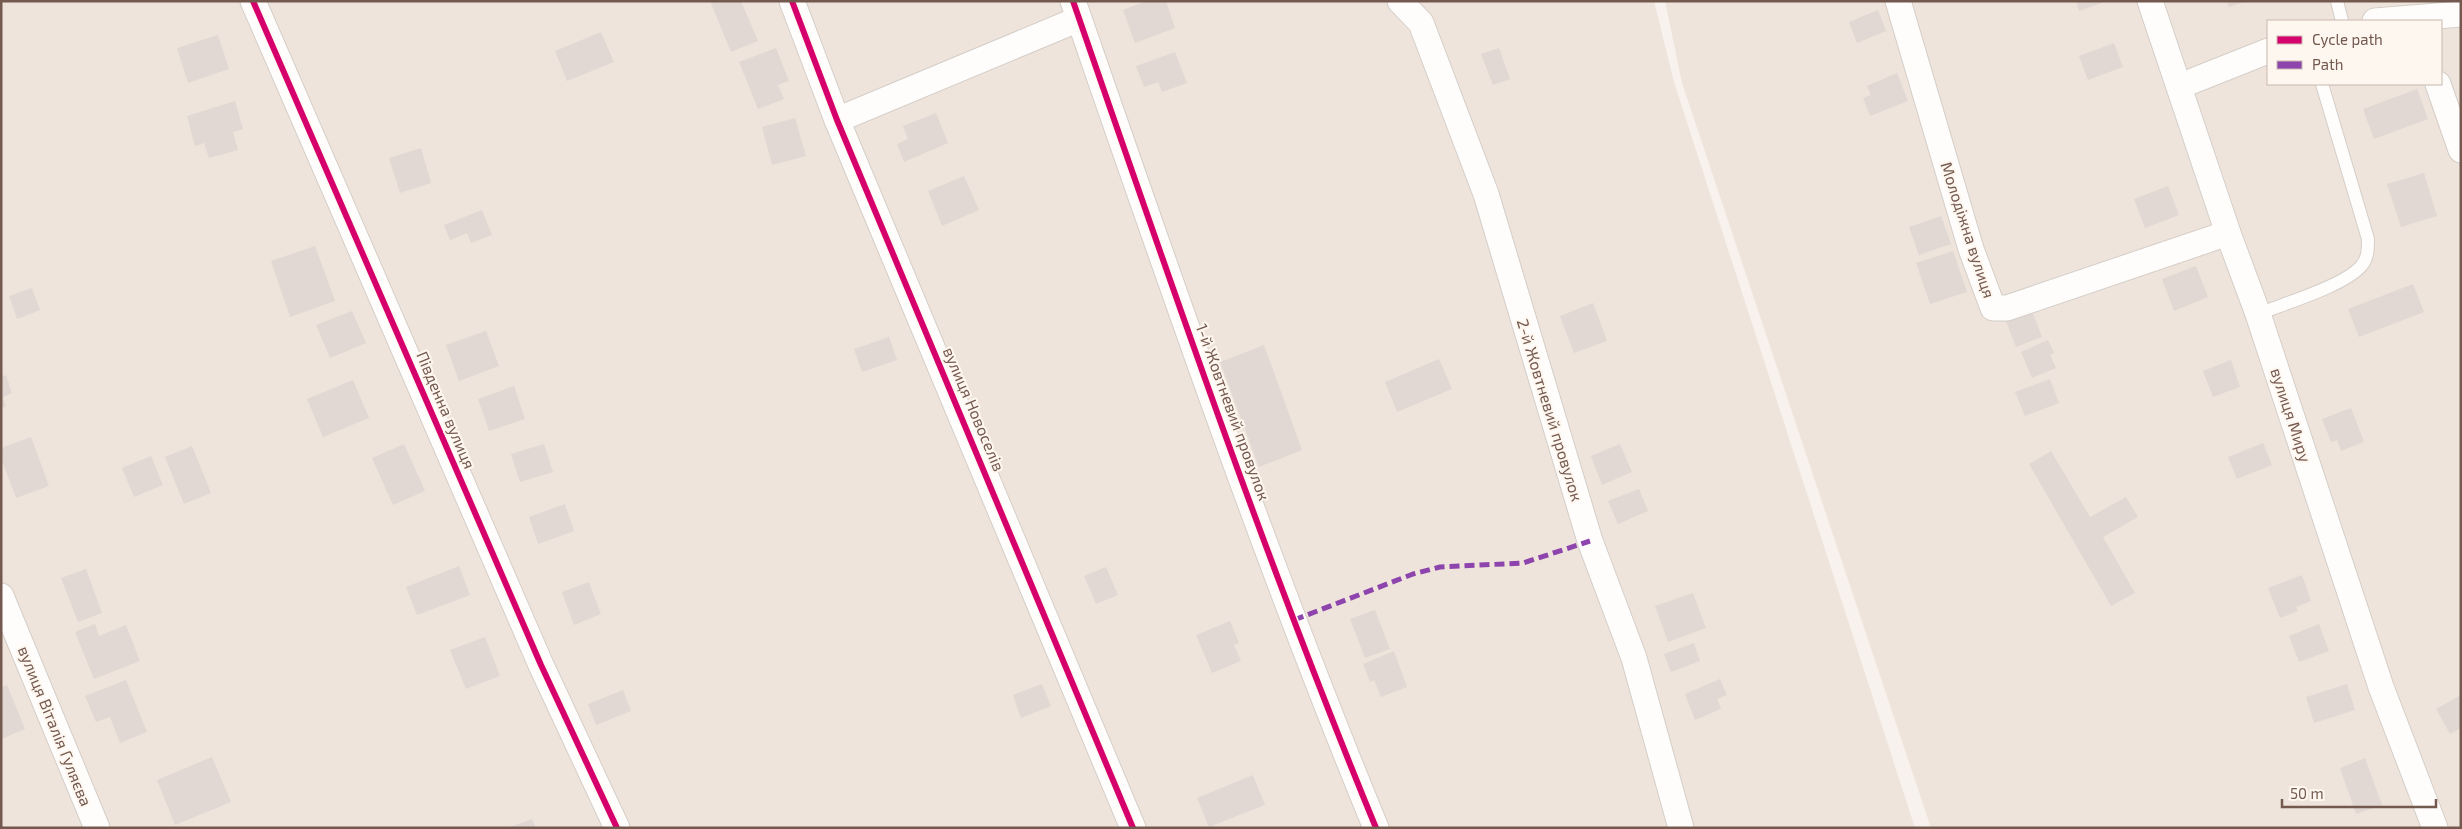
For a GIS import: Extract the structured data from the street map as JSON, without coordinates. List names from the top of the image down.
{
  "streets": {
    "street": [
      "Молодіжна вулиця",
      "вулиця Новоселів",
      "Південна вулиця",
      "2-й Жовтневий провулок",
      "1-й Жовтневий провулок",
      "вулиця Миру",
      "вулиця Віталія Гуляєва"
    ]
  },
  "crossings": [
    ["Молодіжна вулиця", "вулиця Миру"]
  ],
  "legend": ["Cycle path", "Path"],
  "scale_bar": "50 m"
}
